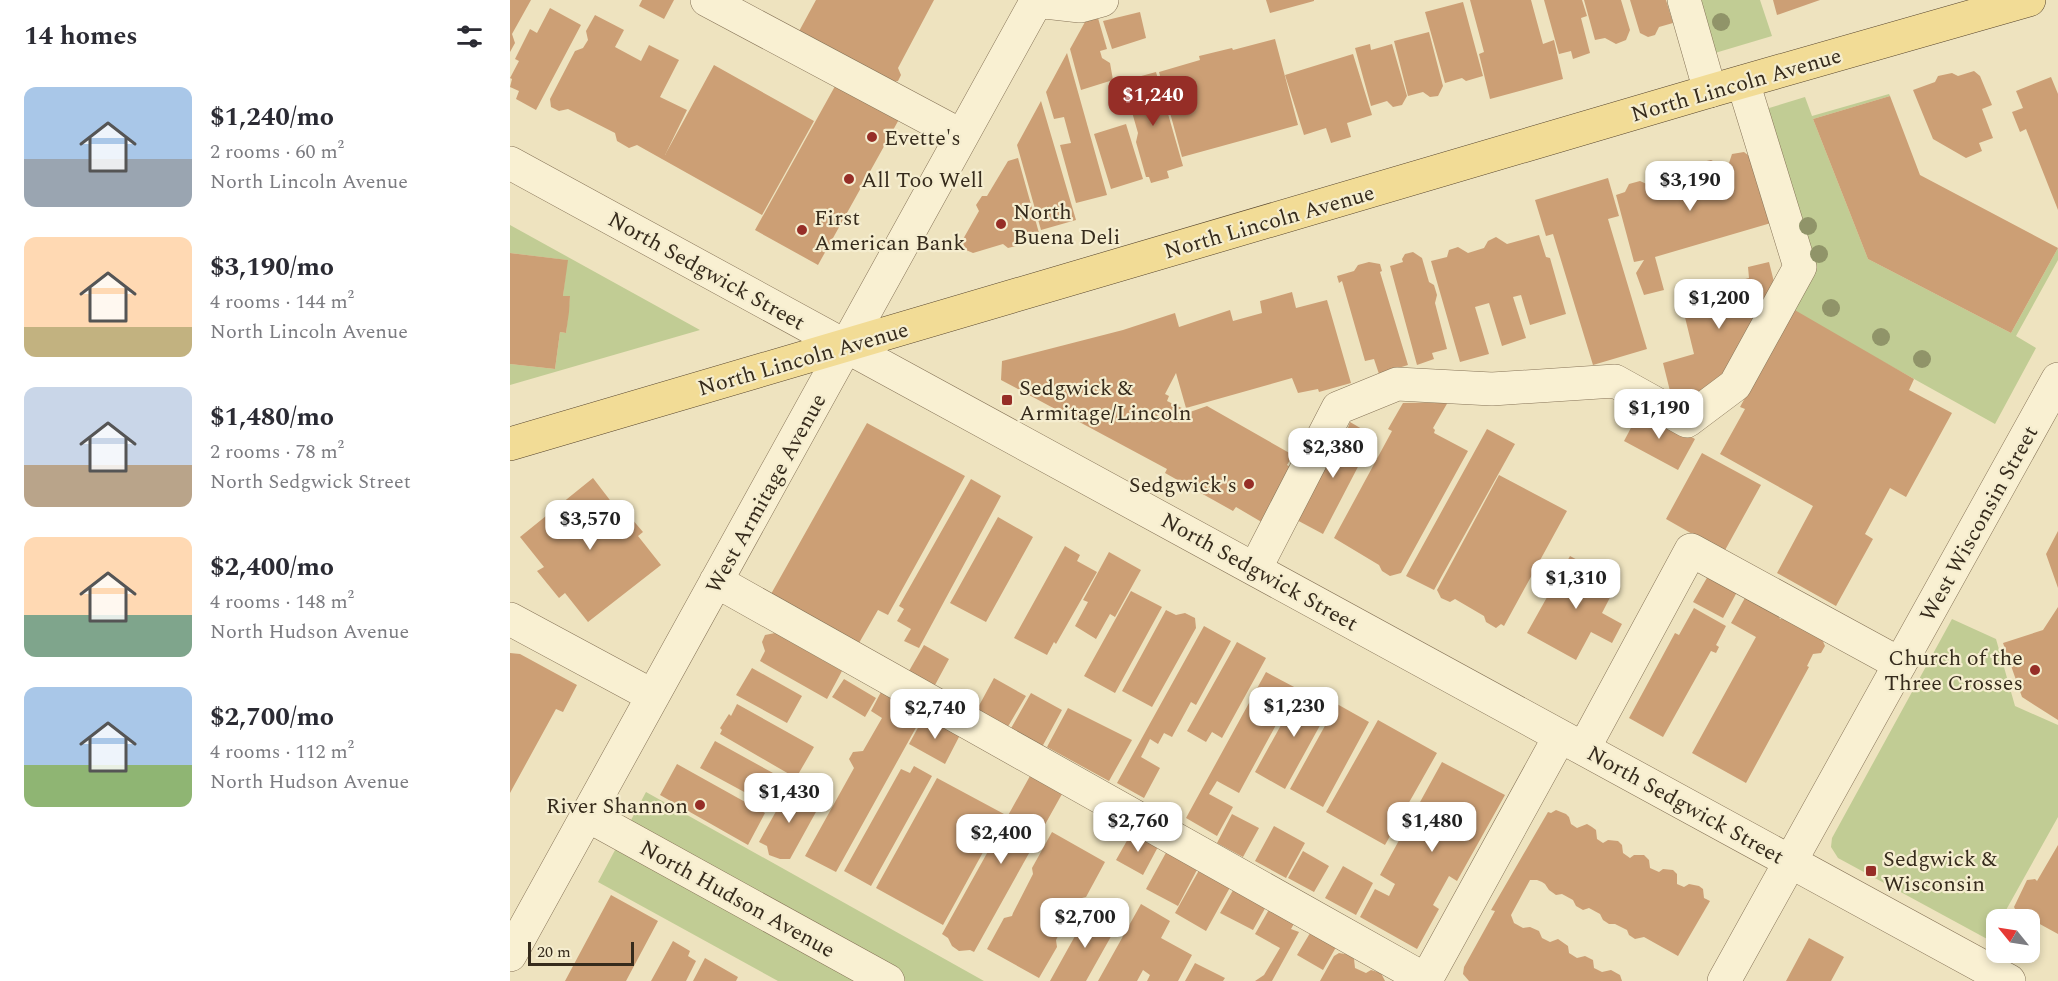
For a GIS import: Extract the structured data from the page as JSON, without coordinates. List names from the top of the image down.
{
  "streets": {
    "main road": ["North Lincoln Avenue"],
    "street": [
      "North Sedgwick Street",
      "West Armitage Avenue",
      "West Wisconsin Street",
      "North Hudson Avenue"
    ]
  },
  "crossings": [
    ["North Lincoln Avenue", "North Sedgwick Street"],
    ["North Lincoln Avenue", "West Armitage Avenue"],
    ["North Sedgwick Street", "West Armitage Avenue"],
    ["North Sedgwick Street", "West Wisconsin Street"],
    ["West Armitage Avenue", "North Hudson Avenue"]
  ],
  "places": {
    "other": [
      "Evette's",
      "All Too Well",
      "North Buena Deli",
      "First American Bank",
      "Sedgwick's",
      "Church of the Three Crosses",
      "River Shannon"
    ],
    "transit": ["Sedgwick & Armitage/Lincoln", "Sedgwick & Wisconsin"]
  },
  "scale_bar": "20 m",
  "north": "top left",
  "page": {
    "heading": "14 homes",
    "list": [
      {
        "name": "$1,240/mo",
        "note": "2 rooms · 60 m² · North Lincoln Avenue"
      },
      {
        "name": "$3,190/mo",
        "note": "4 rooms · 144 m² · North Lincoln Avenue"
      },
      {
        "name": "$1,480/mo",
        "note": "2 rooms · 78 m² · North Sedgwick Street"
      },
      {
        "name": "$2,400/mo",
        "note": "4 rooms · 148 m² · North Hudson Avenue"
      },
      {
        "name": "$2,700/mo",
        "note": "4 rooms · 112 m² · North Hudson Avenue"
      }
    ],
    "price": [
      "$1,240",
      "$3,190",
      "$1,200",
      "$1,190",
      "$2,380",
      "$3,570",
      "$1,310",
      "$1,230",
      "$2,740",
      "$1,430",
      "$2,760",
      "$1,480",
      "$2,400",
      "$2,700"
    ],
    "scale": "20 m"
  }
}
